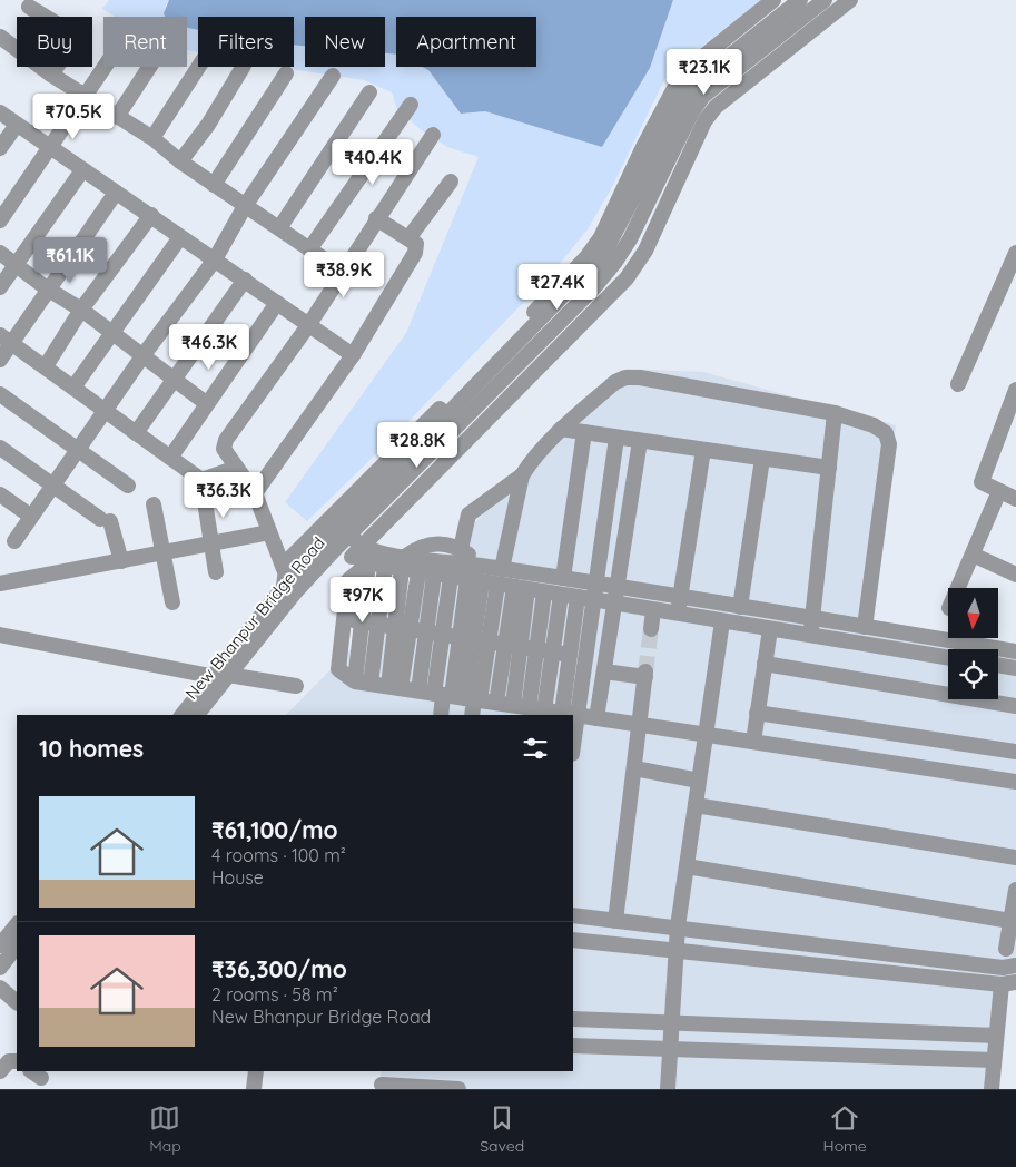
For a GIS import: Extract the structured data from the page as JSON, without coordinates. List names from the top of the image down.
{
  "streets": {
    "street": ["New Bhanpur Bridge Road"]
  },
  "north": "bottom",
  "page": {
    "chip": [
      "Buy",
      "Rent",
      "Filters",
      "New",
      "Apartment"
    ],
    "price": [
      "₹23.1K",
      "₹70.5K",
      "₹40.4K",
      "₹61.1K",
      "₹38.9K",
      "₹27.4K",
      "₹46.3K",
      "₹28.8K",
      "₹36.3K",
      "₹97K"
    ],
    "heading": "10 homes",
    "list": [
      {
        "name": "₹61,100/mo",
        "note": "4 rooms · 100 m² · House"
      },
      {
        "name": "₹36,300/mo",
        "note": "2 rooms · 58 m² · New Bhanpur Bridge Road"
      }
    ],
    "tabs": ["Map", "Saved", "Home"]
  }
}
